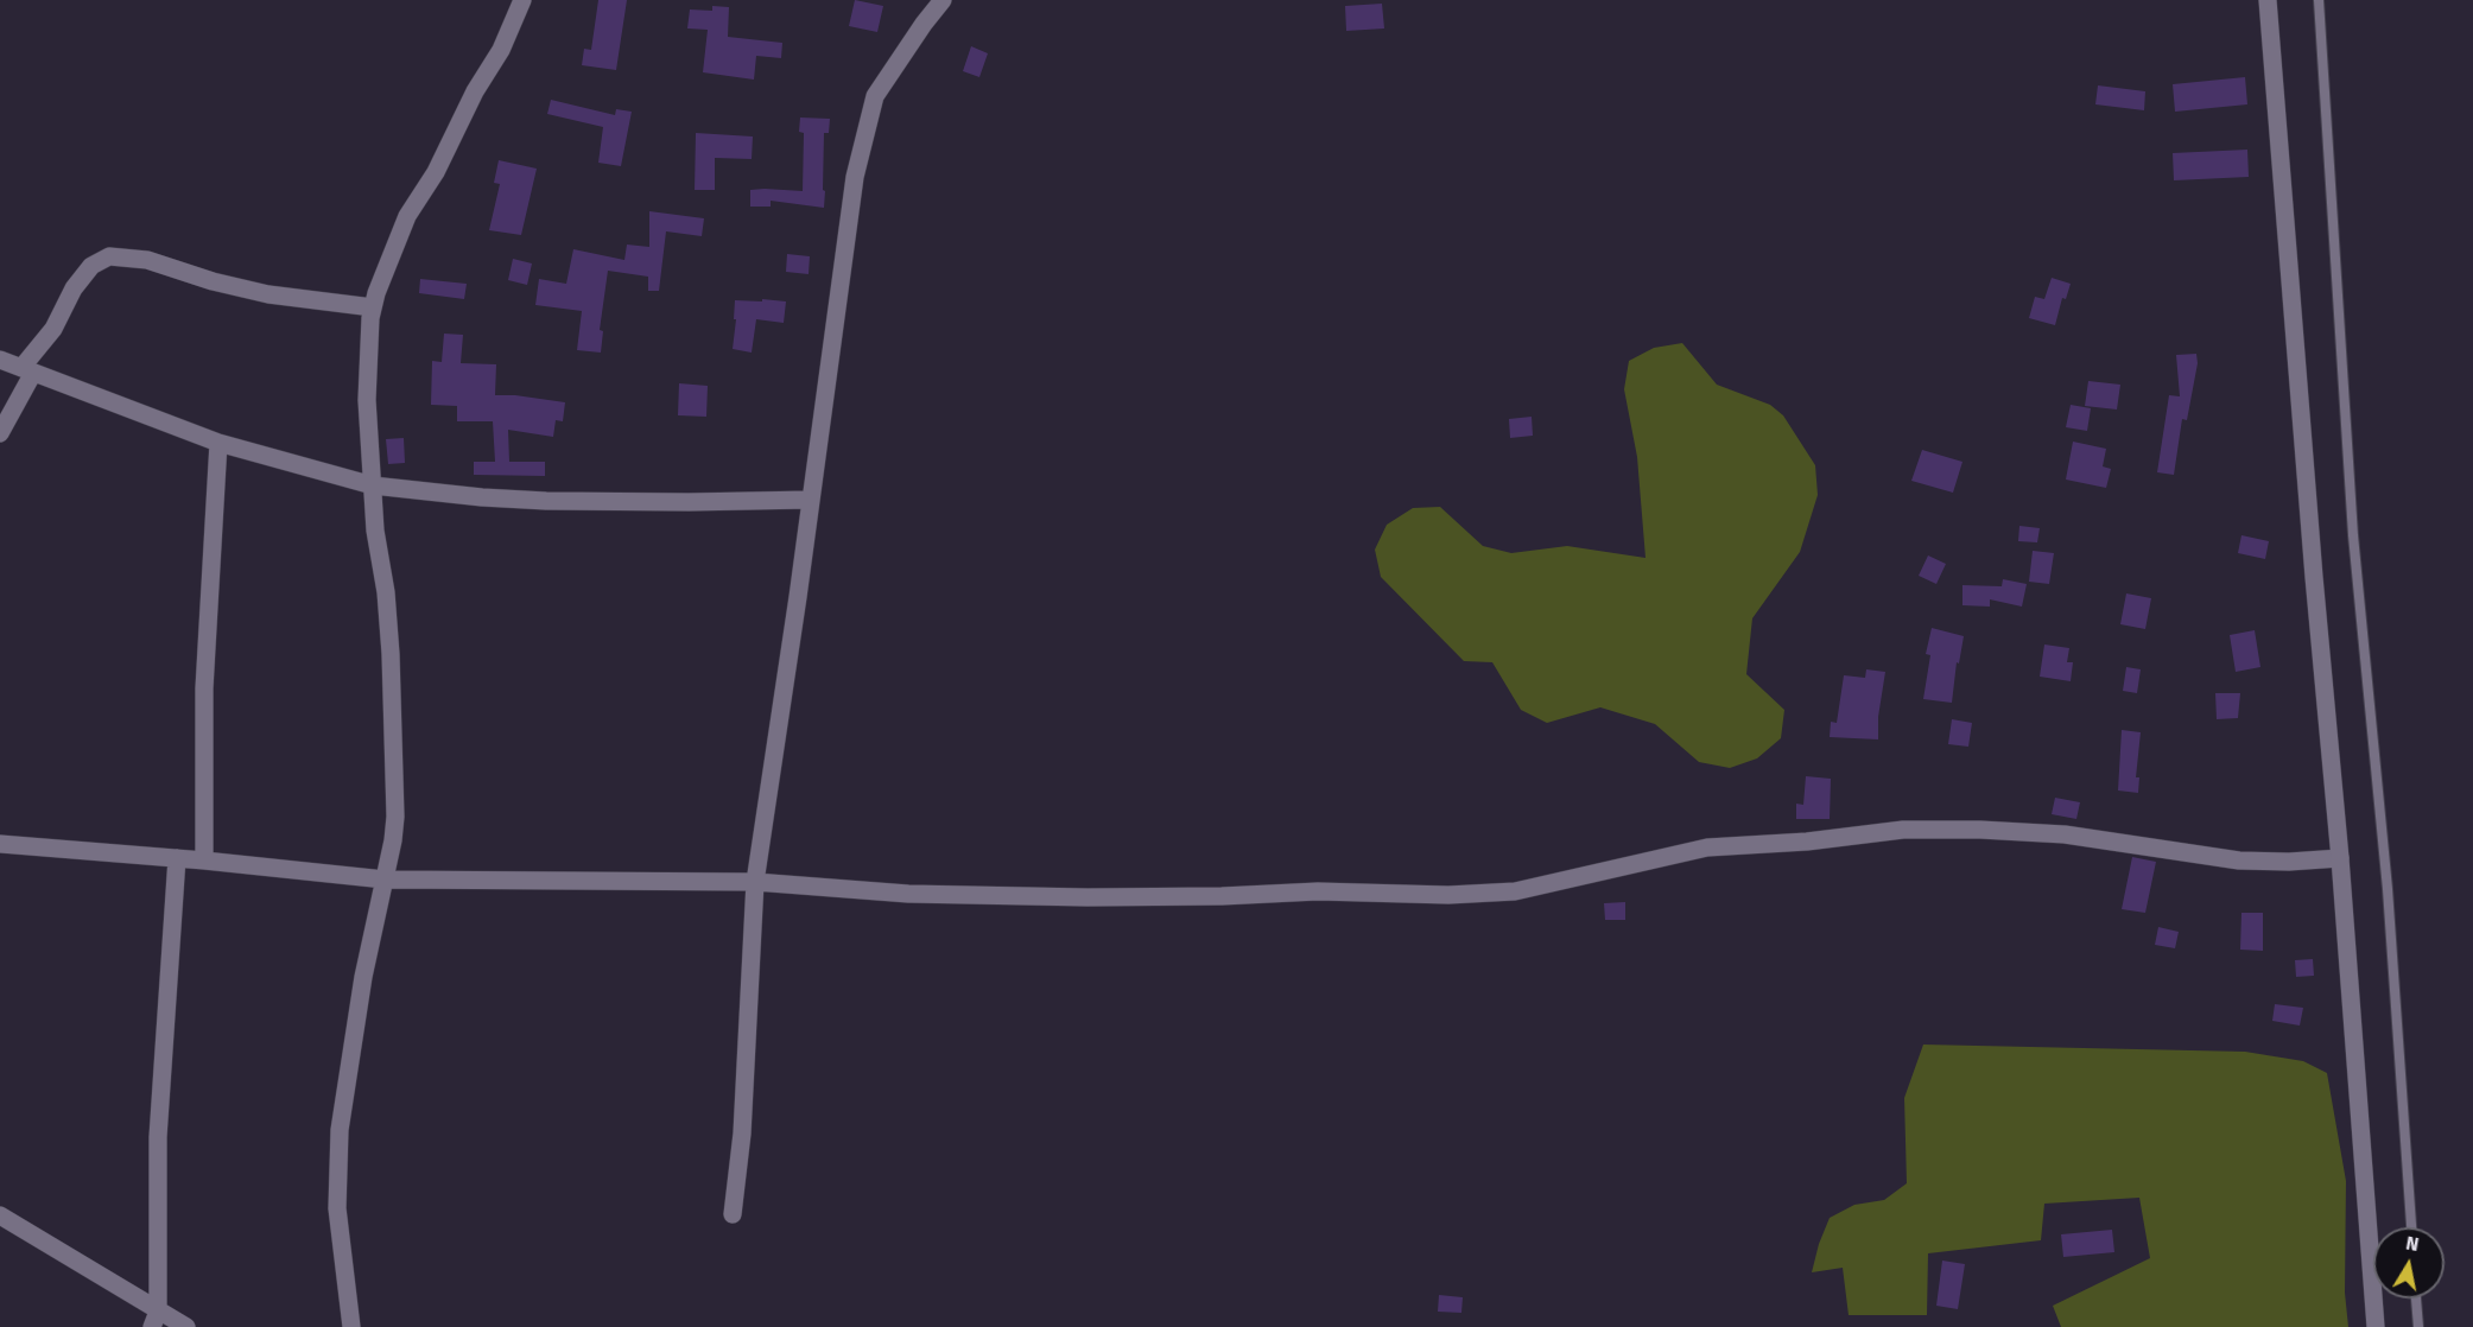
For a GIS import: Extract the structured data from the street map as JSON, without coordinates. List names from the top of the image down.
{
  "north": "top"
}
